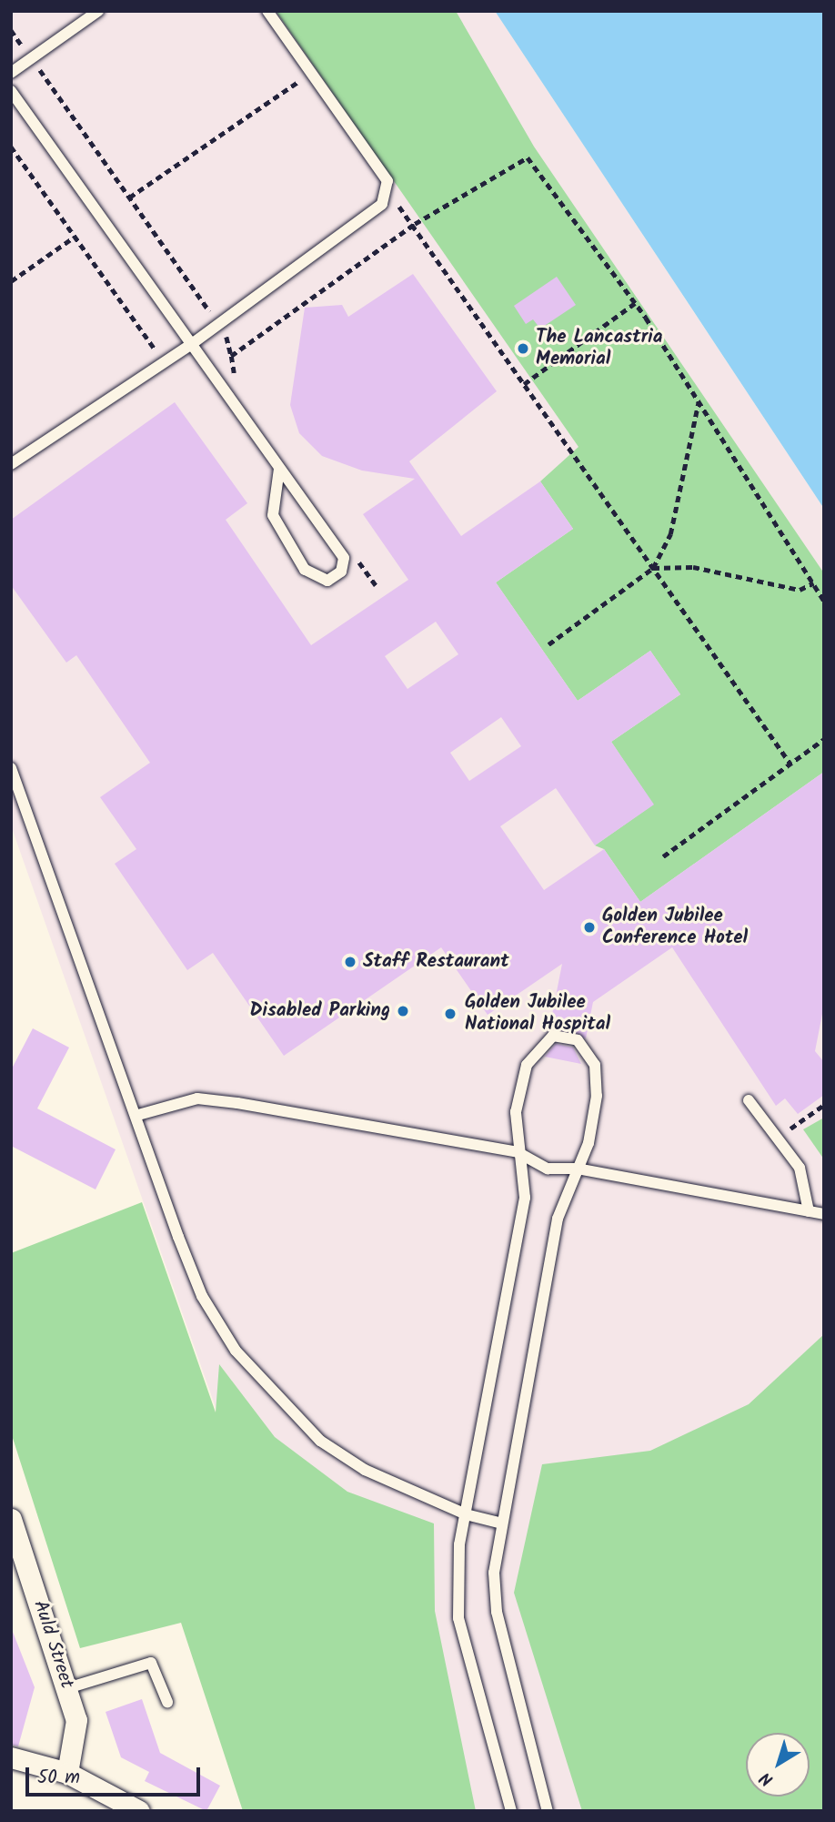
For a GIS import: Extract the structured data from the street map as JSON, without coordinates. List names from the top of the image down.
{
  "streets": {
    "street": ["Auld Street"]
  },
  "places": [
    "The Lancastria Memorial",
    "Golden Jubilee Conference Hotel",
    "Staff Restaurant",
    "Disabled Parking",
    "Golden Jubilee National Hospital"
  ],
  "scale_bar": "50 m",
  "north": "bottom left"
}
